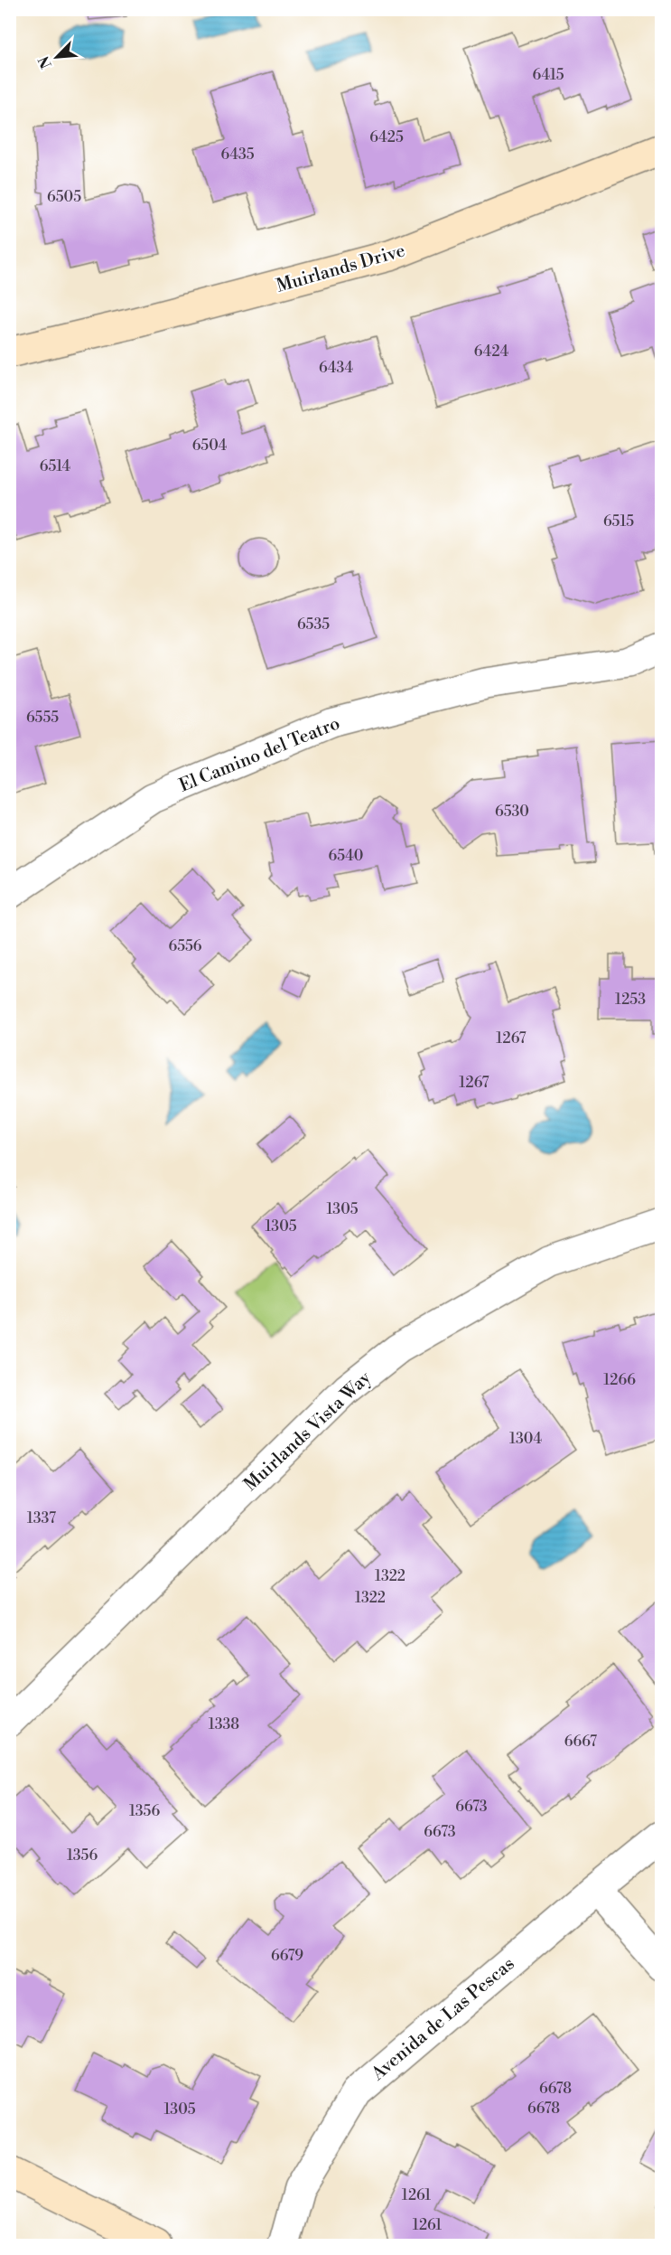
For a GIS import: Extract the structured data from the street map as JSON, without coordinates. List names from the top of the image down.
{
  "streets": {
    "street": [
      "Muirlands Drive",
      "El Camino del Teatro",
      "Muirlands Vista Way",
      "Avenida de Las Pescas"
    ]
  },
  "house_numbers": [
    "6415",
    "6425",
    "6435",
    "6505",
    "6424",
    "6434",
    "6504",
    "6514",
    "6515",
    "6535",
    "6555",
    "6530",
    "6540",
    "6556",
    "1253",
    "1267",
    "1267",
    "1305",
    "1305",
    "1266",
    "1304",
    "1337",
    "1322",
    "1322",
    "1338",
    "6667",
    "6673",
    "1356",
    "6673",
    "1356",
    "6679",
    "6678",
    "6678",
    "1305",
    "1261",
    "1261"
  ],
  "north": "bottom left"
}
